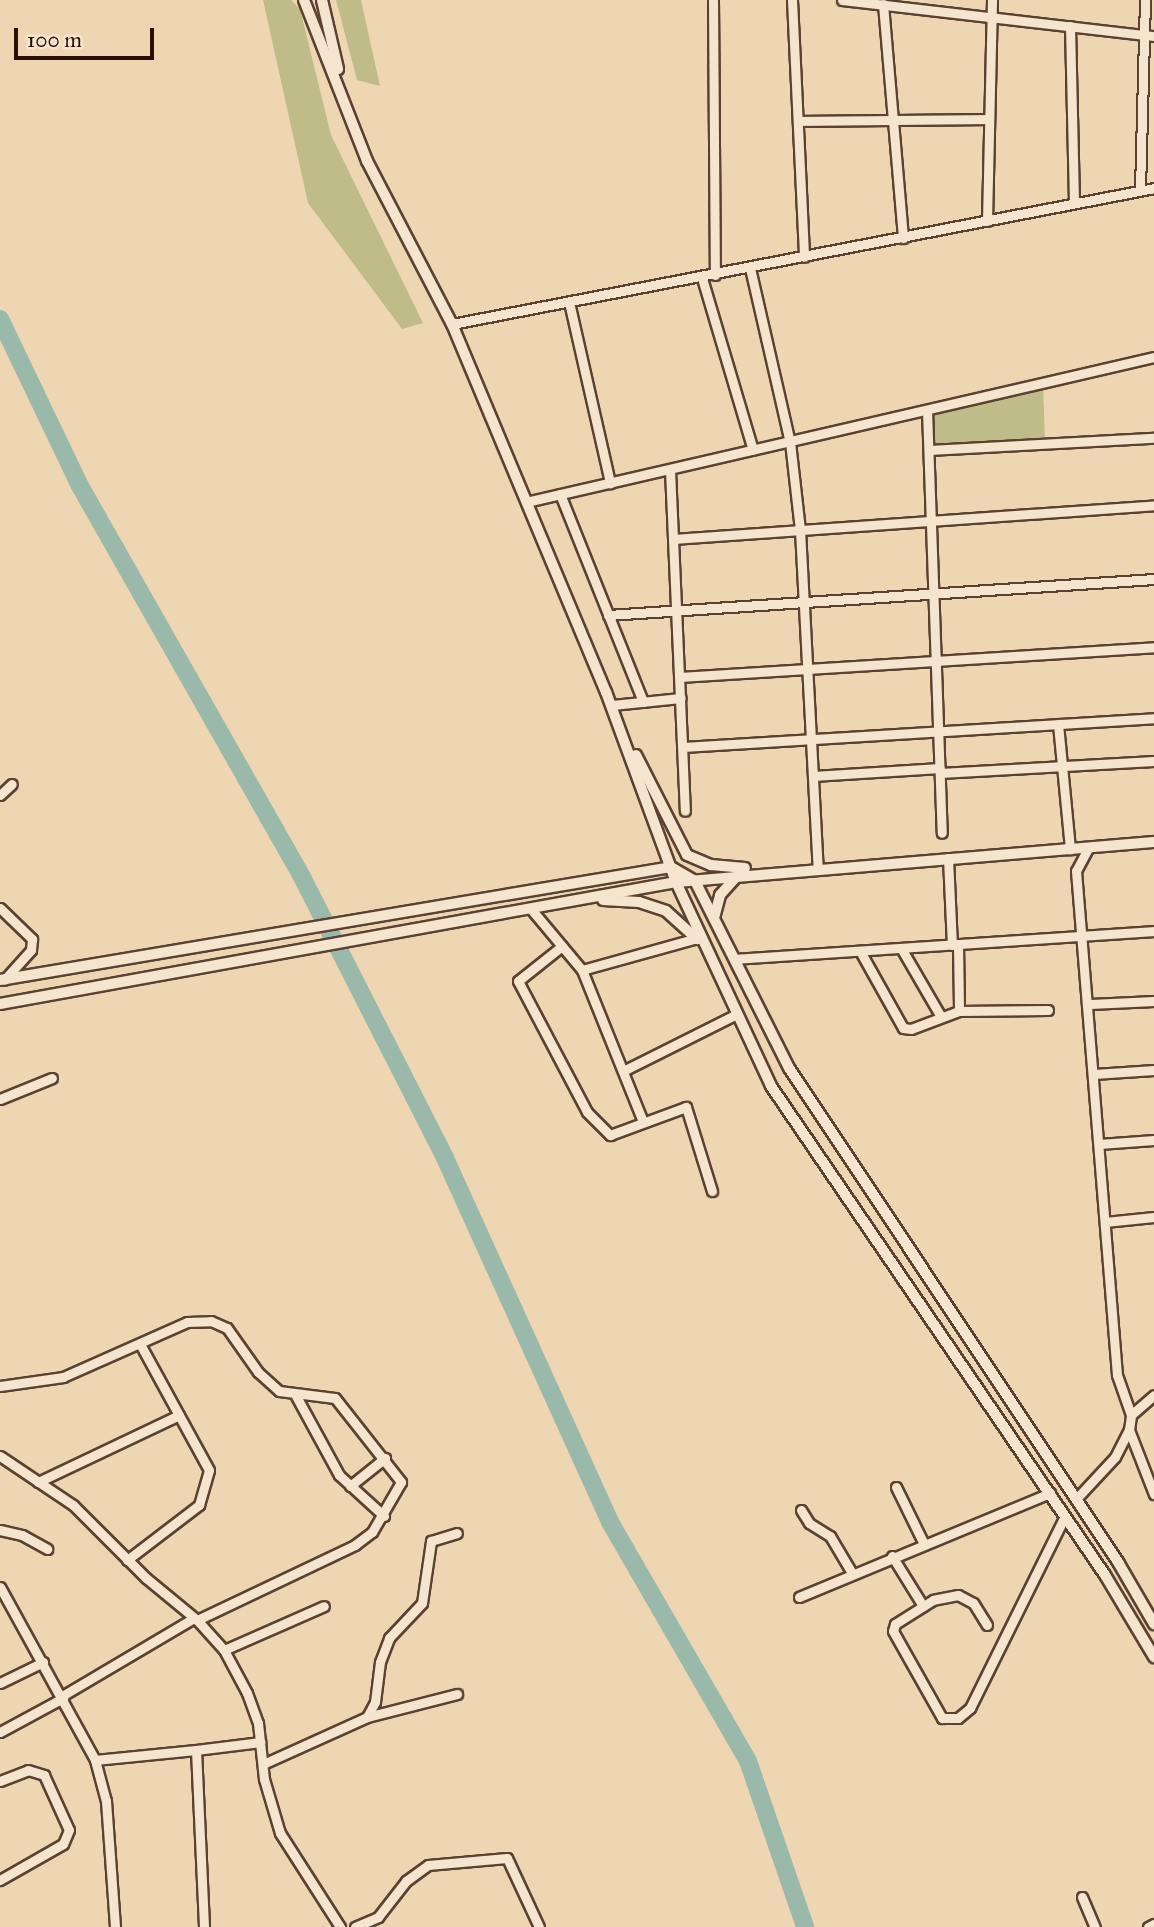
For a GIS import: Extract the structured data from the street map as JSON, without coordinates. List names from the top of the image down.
{
  "scale_bar": "100 m"
}
